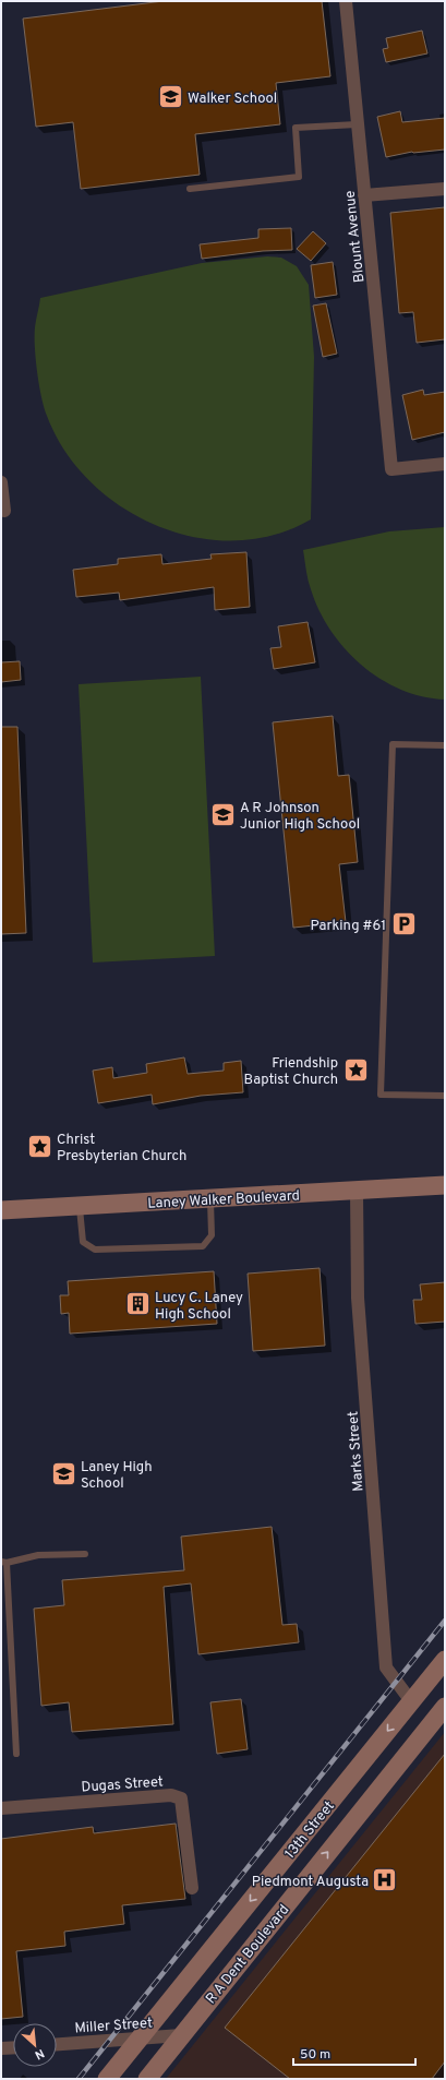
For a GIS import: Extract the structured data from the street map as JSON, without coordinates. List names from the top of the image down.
{
  "streets": {
    "main road": ["Laney Walker Boulevard", "13th Street", "R A Dent Boulevard"],
    "street": [
      "Blount Avenue",
      "Marks Street",
      "Dugas Street",
      "Miller Street"
    ]
  },
  "crossings": [
    ["Laney Walker Boulevard", "Marks Street"],
    ["Marks Street", "13th Street"],
    ["13th Street", "Miller Street"],
    ["R A Dent Boulevard", "Miller Street"]
  ],
  "one_way": ["13th Street", "R A Dent Boulevard"],
  "places": {
    "school or university": ["Walker School", "A R Johnson Junior High School", "Laney High School"],
    "parking": ["Parking #61"],
    "place": ["Friendship Baptist Church", "Christ Presbyterian Church"],
    "building": ["Lucy C. Laney High School"],
    "hospital": ["Piedmont Augusta"]
  },
  "scale_bar": "50 m",
  "north": "bottom right"
}
